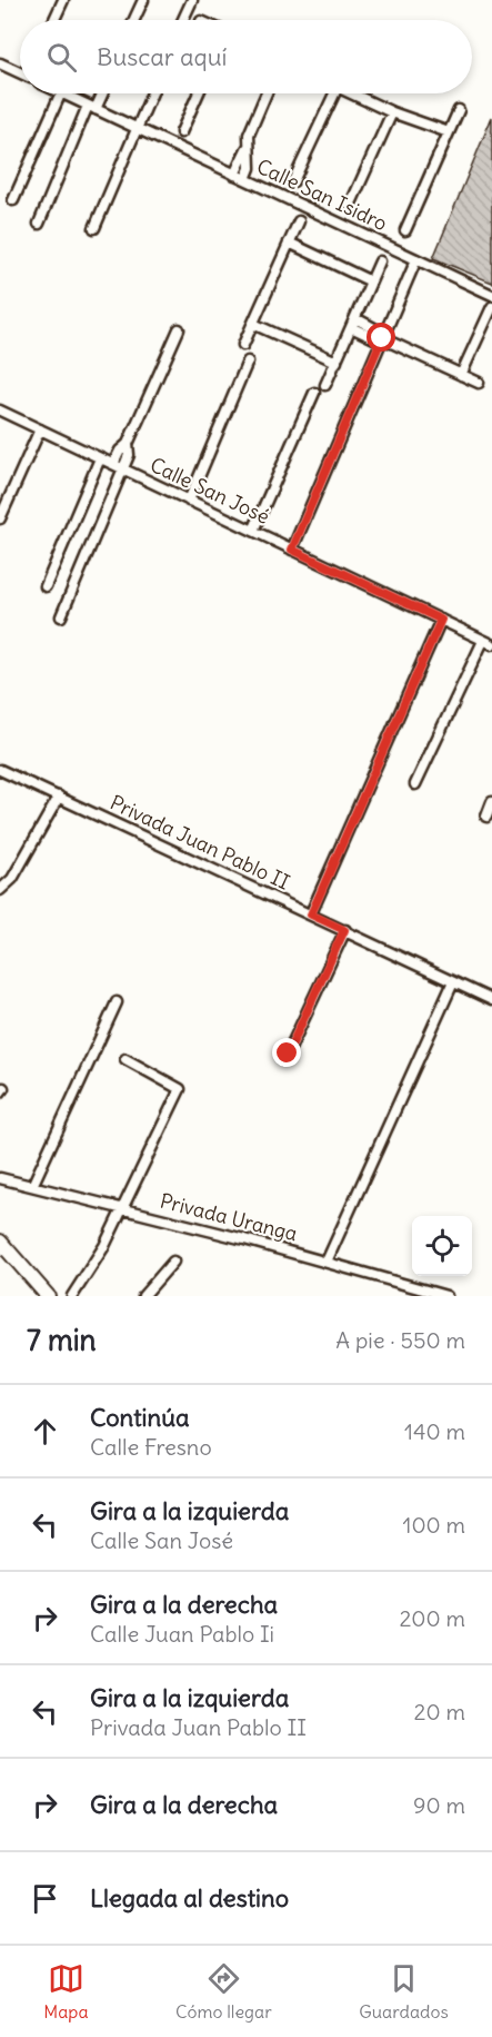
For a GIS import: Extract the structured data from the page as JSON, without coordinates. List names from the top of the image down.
{
  "streets": {
    "street": [
      "Calle San Isidro",
      "Calle San José",
      "Privada Juan Pablo II",
      "Privada Uranga"
    ]
  },
  "page": {
    "search": "Buscar aquí",
    "heading": ["7 min", "A pie · 550 m"],
    "list": [
      ["Continúa", "Calle Fresno", "140 m"],
      ["Gira a la izquierda", "Calle San José", "100 m"],
      ["Gira a la derecha", "Calle Juan Pablo Ii", "200 m"],
      ["Gira a la izquierda", "Privada Juan Pablo II", "20 m"],
      ["Gira a la derecha", "90 m"],
      "Llegada al destino"
    ],
    "nav": ["Mapa", "Cómo llegar", "Guardados"]
  }
}
